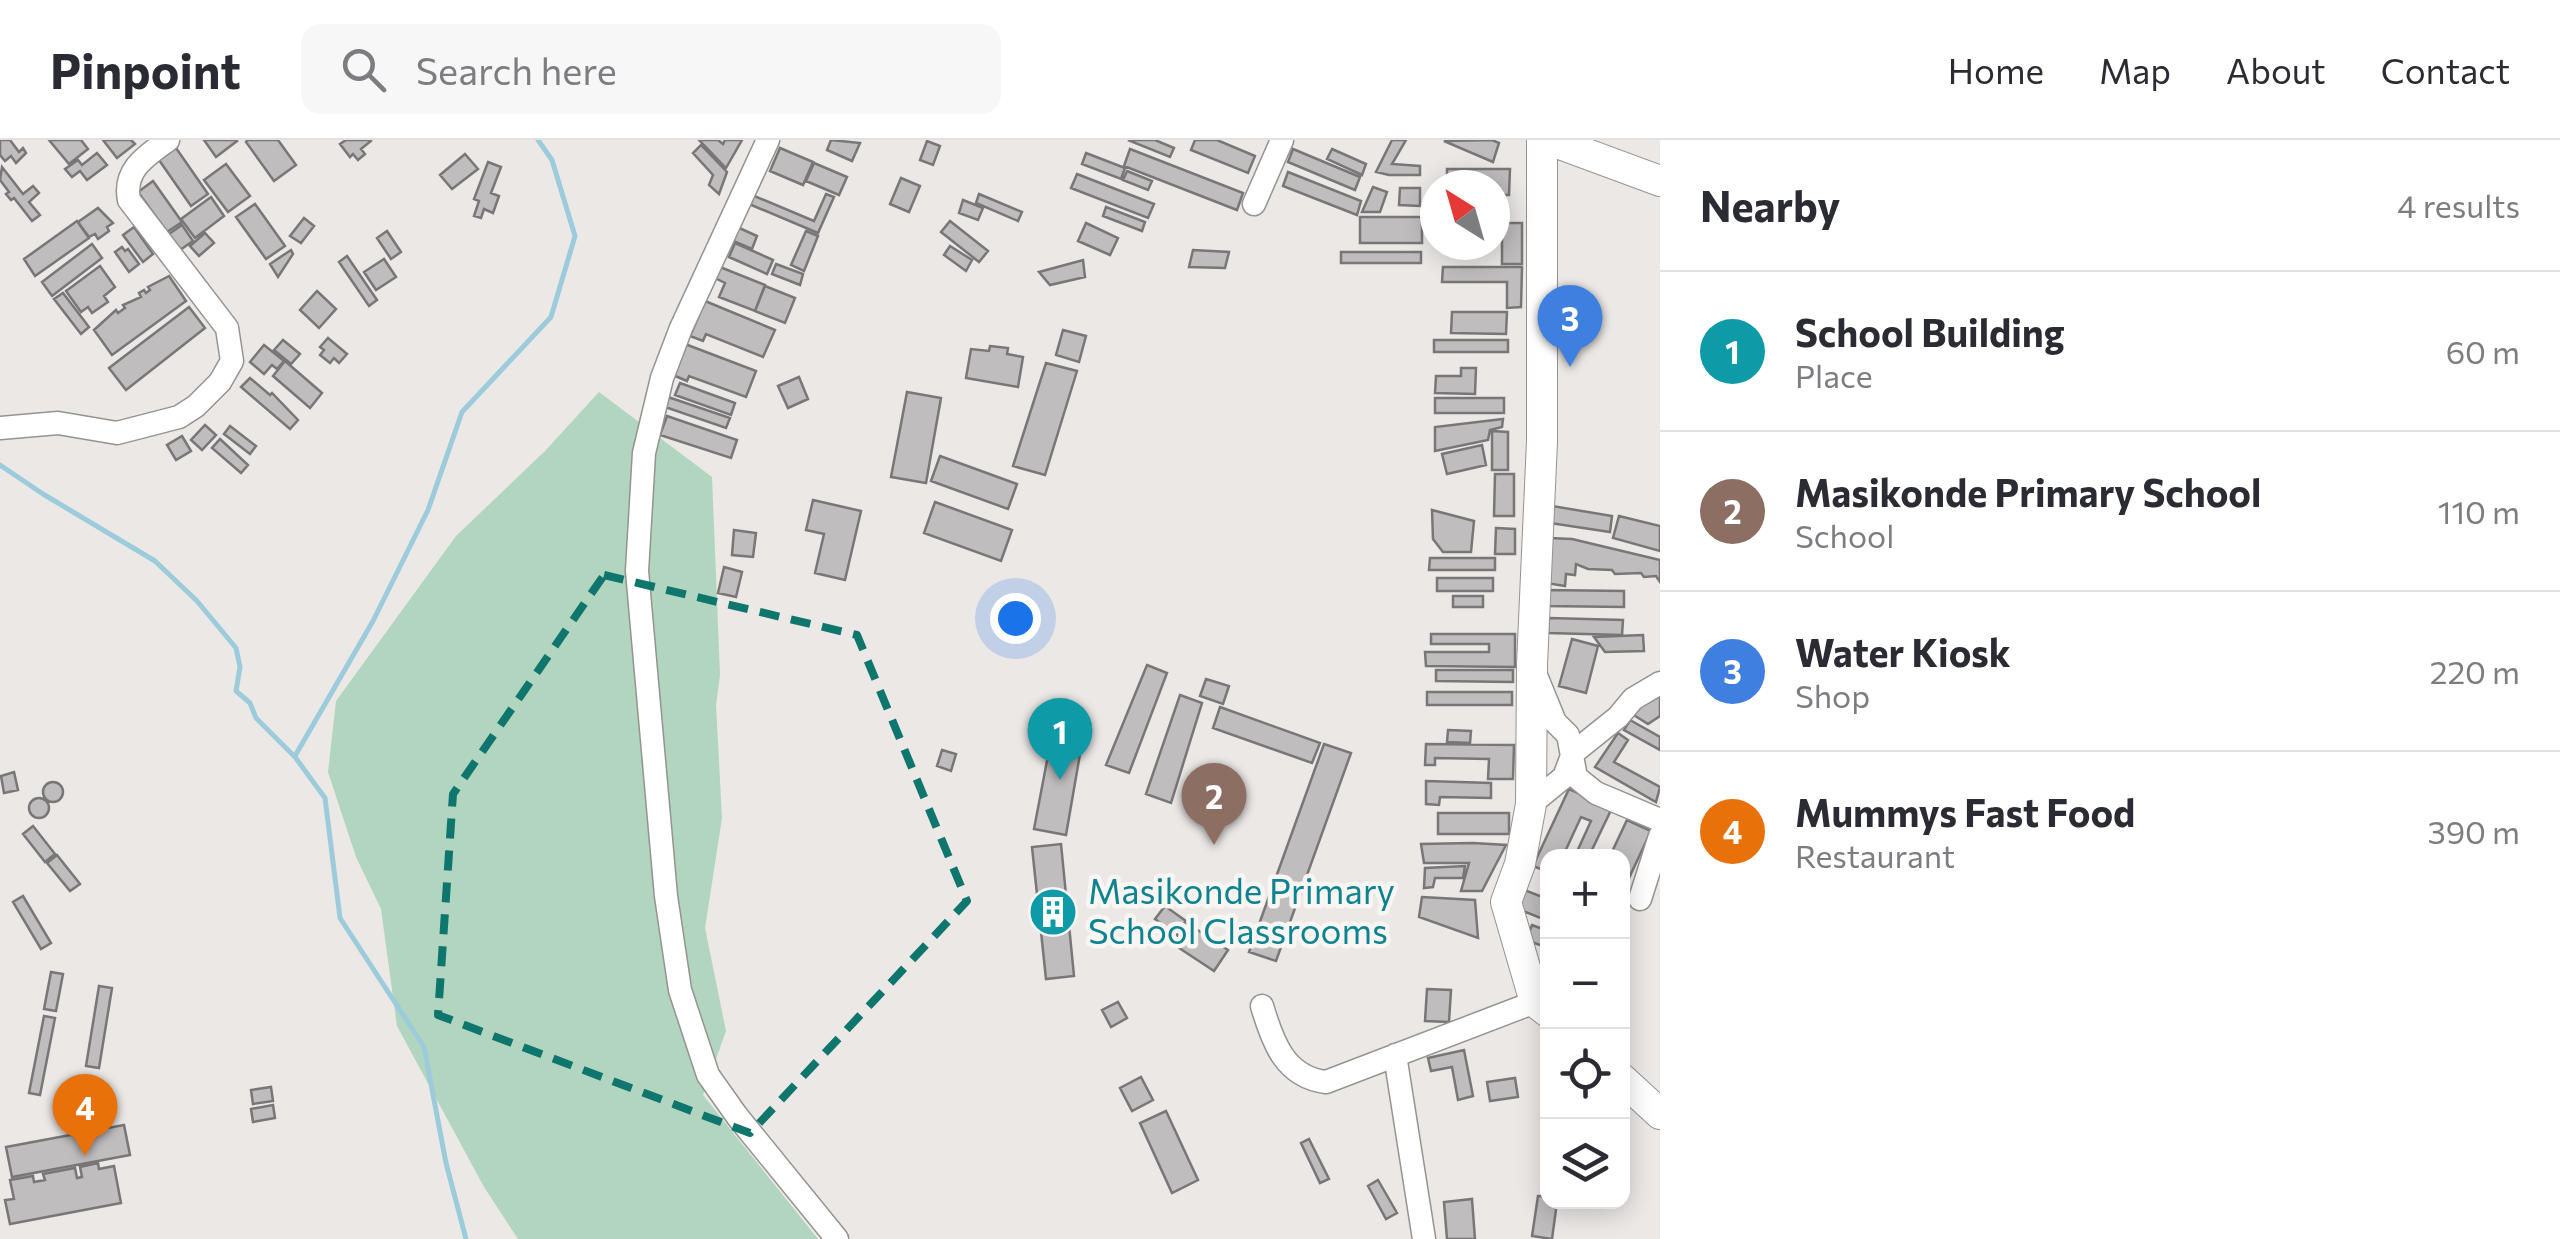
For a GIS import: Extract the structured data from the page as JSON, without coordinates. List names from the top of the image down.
{
  "places": {
    "building": ["Masikonde Primary School Classrooms"]
  },
  "north": "top left",
  "page": {
    "header": "Pinpoint",
    "search": "Search here",
    "nav": [
      "Home",
      "Map",
      "About",
      "Contact"
    ],
    "heading": ["Nearby", "4 results"],
    "list": [
      {
        "mark": "1",
        "name": "School Building",
        "note": "Place",
        "value": "60 m"
      },
      {
        "mark": "2",
        "name": "Masikonde Primary School",
        "note": "School",
        "value": "110 m"
      },
      {
        "mark": "3",
        "name": "Water Kiosk",
        "note": "Shop",
        "value": "220 m"
      },
      {
        "mark": "4",
        "name": "Mummys Fast Food",
        "note": "Restaurant",
        "value": "390 m"
      }
    ],
    "pins": [
      "3",
      "1",
      "2",
      "4"
    ],
    "map_buttons": ["+", "−"]
  }
}
